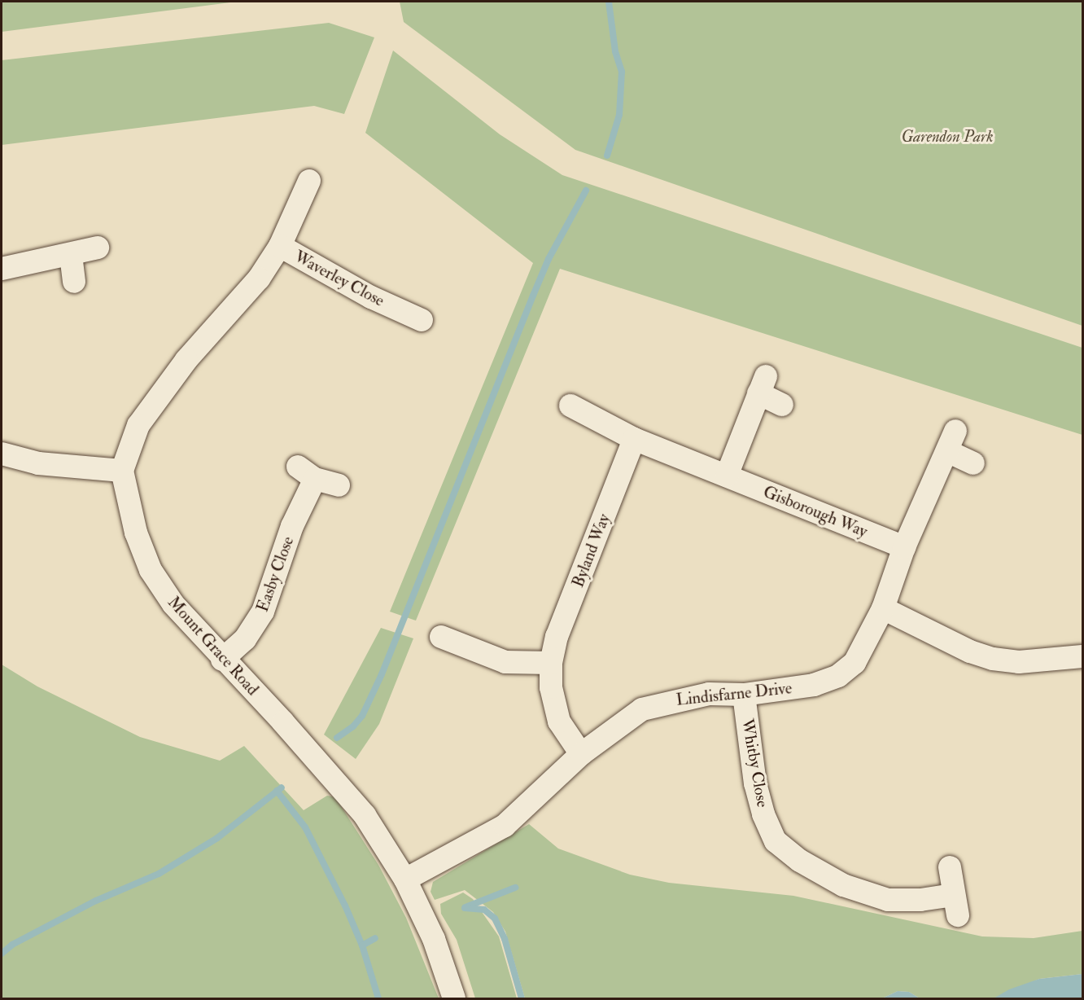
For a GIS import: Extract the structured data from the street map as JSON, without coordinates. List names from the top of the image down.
{
  "streets": {
    "street": [
      "Waverley Close",
      "Gisborough Way",
      "Byland Way",
      "Easby Close",
      "Mount Grace Road",
      "Lindisfarne Drive",
      "Whitby Close"
    ]
  },
  "crossings": [
    ["Gisborough Way", "Byland Way"],
    ["Gisborough Way", "Lindisfarne Drive"],
    ["Byland Way", "Lindisfarne Drive"],
    ["Easby Close", "Mount Grace Road"],
    ["Mount Grace Road", "Lindisfarne Drive"],
    ["Lindisfarne Drive", "Whitby Close"]
  ],
  "parks": ["Garendon Park"]
}
